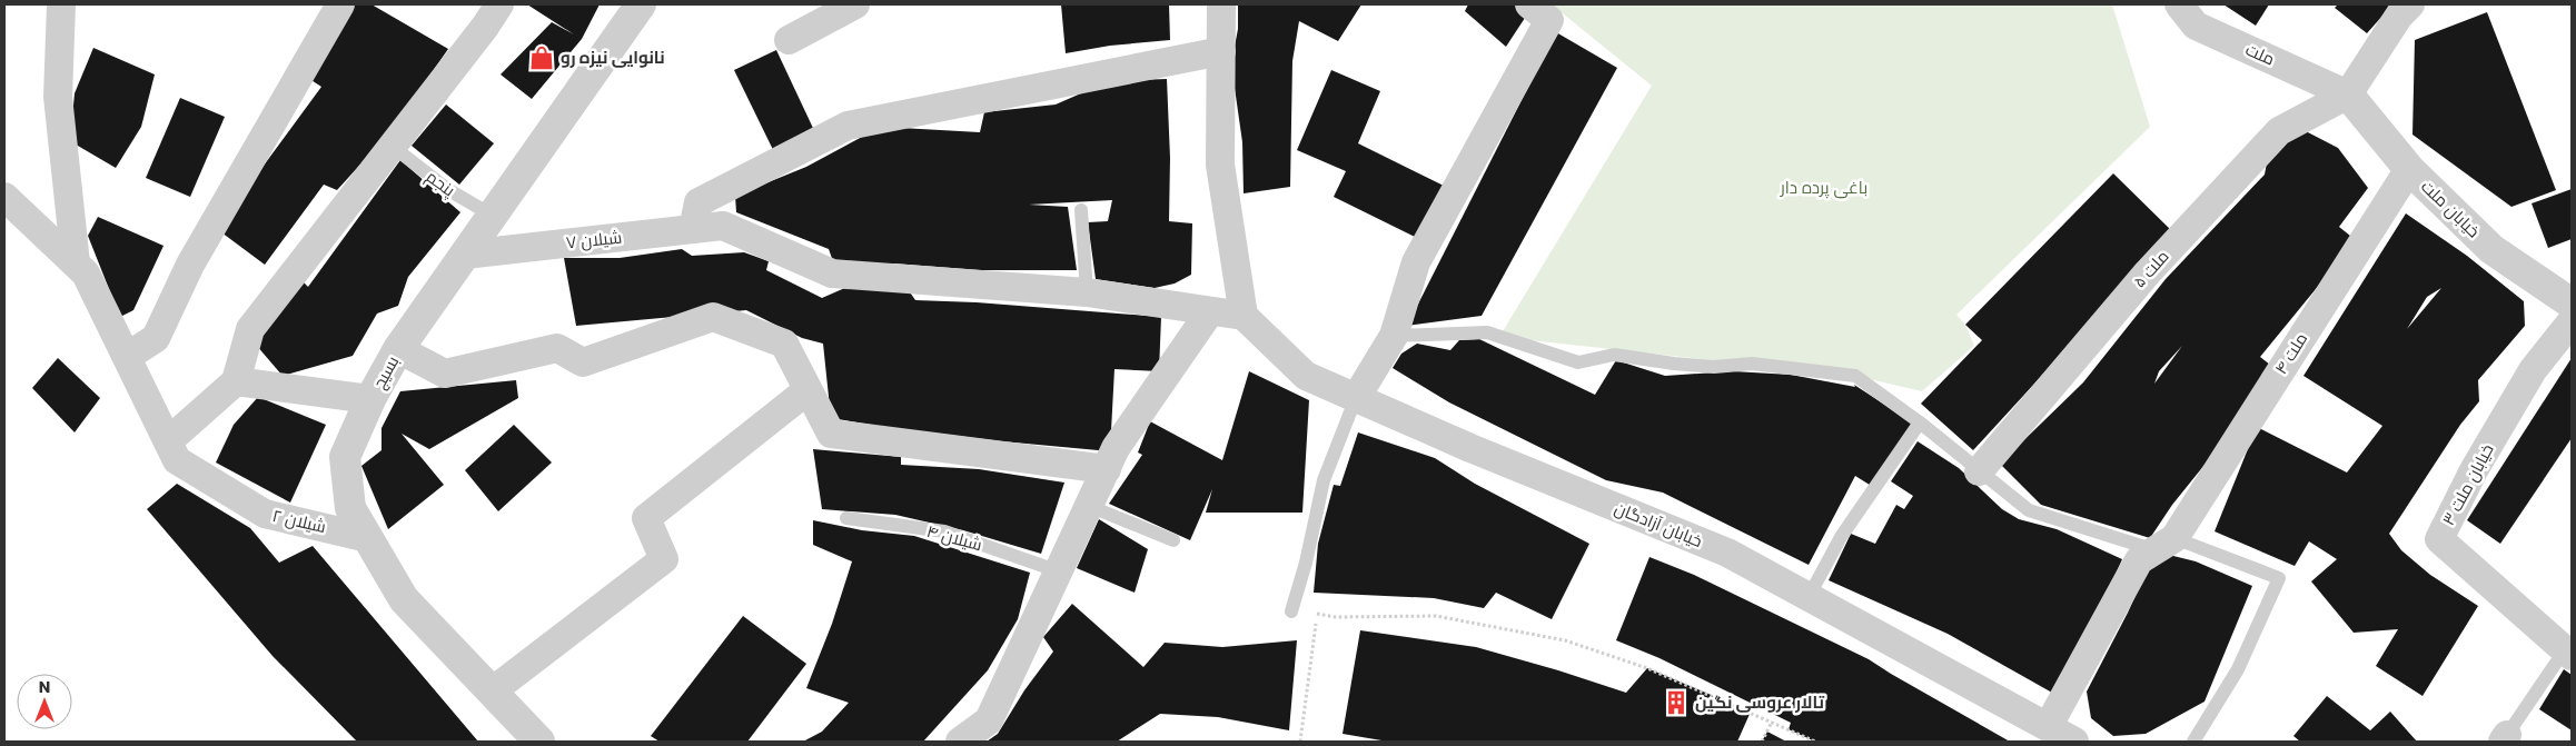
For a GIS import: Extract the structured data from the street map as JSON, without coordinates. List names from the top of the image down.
{
  "streets": {
    "street": [
      "ملت",
      "خیابان ملت",
      "شیلان ۷",
      "ملت ۵",
      "ملت ۴",
      "بسیج",
      "خیابان ملت ۳",
      "شیلان ۲",
      "خیابان آزادگان"
    ],
    "lane": ["پنجم", "شیلان ۴"]
  },
  "crossings": [
    ["ملت", "خیابان ملت"],
    ["ملت", "ملت ۵"],
    ["پنجم", "بسیج"],
    ["خیابان ملت", "ملت ۵"],
    ["خیابان ملت", "ملت ۴"],
    ["شیلان ۷", "بسیج"],
    ["ملت ۴", "خیابان آزادگان"],
    ["بسیج", "شیلان ۲"]
  ],
  "parks": ["باغی پرده دار"],
  "places": {
    "shop": ["نانوایی نیزه رو"],
    "building": ["تالار عروسی نگین"]
  },
  "north": "top"
}
